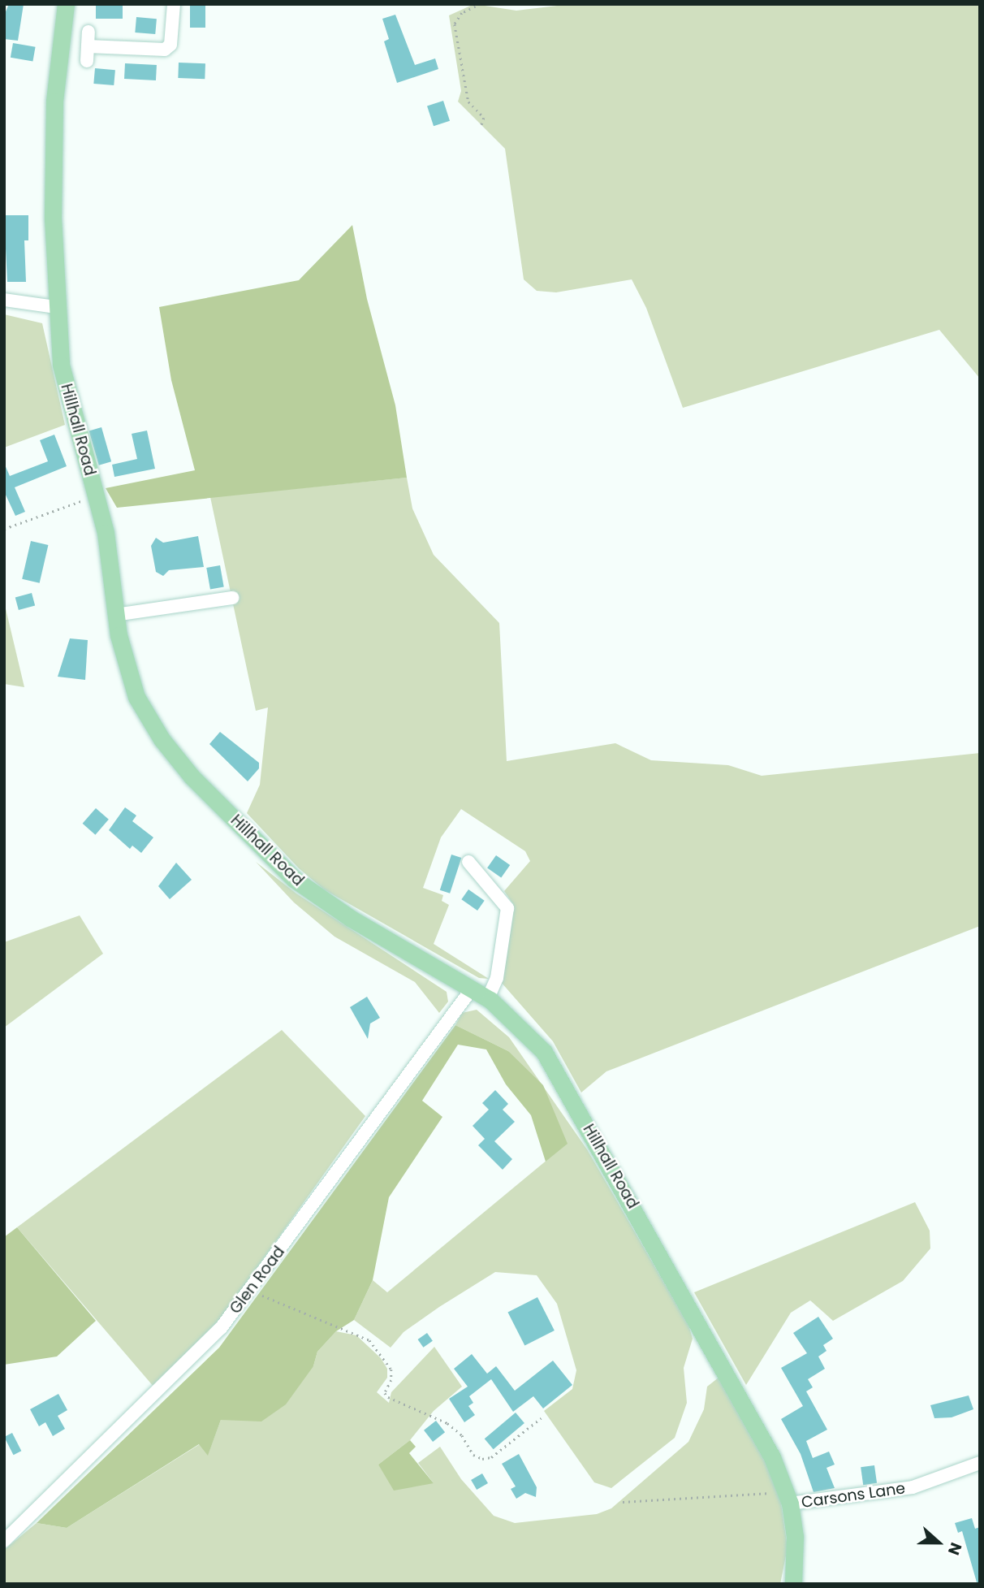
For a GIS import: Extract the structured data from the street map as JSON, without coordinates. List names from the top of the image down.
{
  "streets": {
    "main road": ["Hillhall Road"],
    "street": ["Glen Road", "Carsons Lane"]
  },
  "crossings": [
    ["Hillhall Road", "Glen Road"],
    ["Hillhall Road", "Carsons Lane"]
  ],
  "north": "right"
}
